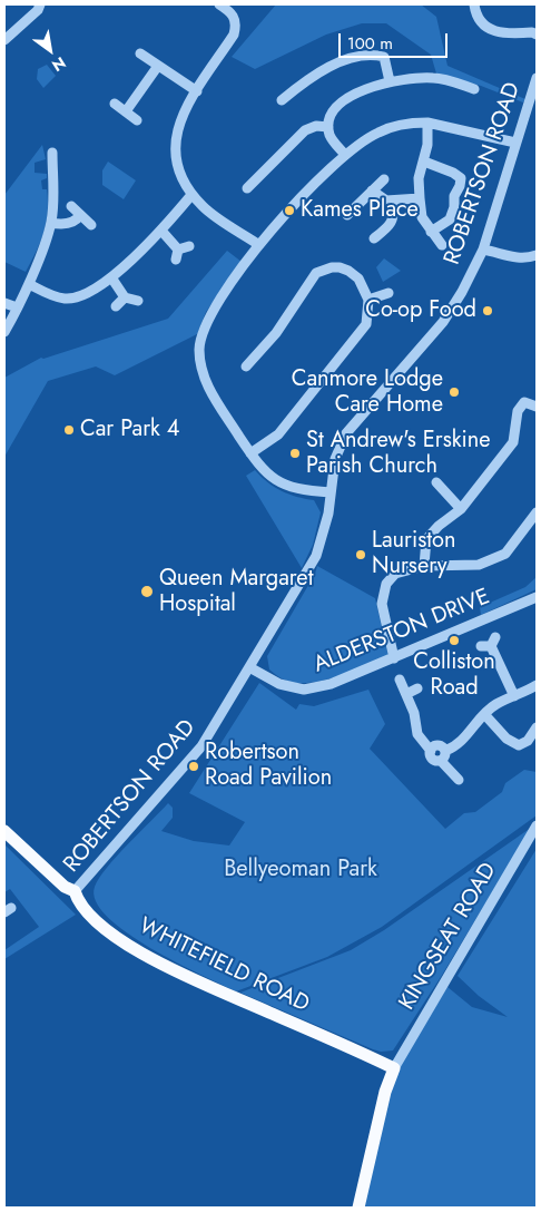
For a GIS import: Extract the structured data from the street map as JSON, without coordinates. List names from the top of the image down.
{
  "streets": {
    "main road": ["WHITEFIELD ROAD"],
    "street": ["ROBERTSON ROAD", "ALDERSTON DRIVE", "KINGSEAT ROAD"]
  },
  "crossings": [
    ["ROBERTSON ROAD", "ALDERSTON DRIVE"],
    ["ROBERTSON ROAD", "WHITEFIELD ROAD"],
    ["KINGSEAT ROAD", "WHITEFIELD ROAD"]
  ],
  "parks": ["Bellyeoman Park"],
  "places": [
    "Kames Place",
    "Co-op Food",
    "Canmore Lodge Care Home",
    "Car Park 4",
    "St Andrew's Erskine Parish Church",
    "Lauriston Nursery",
    "Queen Margaret Hospital",
    "Colliston Road",
    "Robertson Road Pavilion"
  ],
  "scale_bar": "100 m",
  "north": "bottom right"
}
